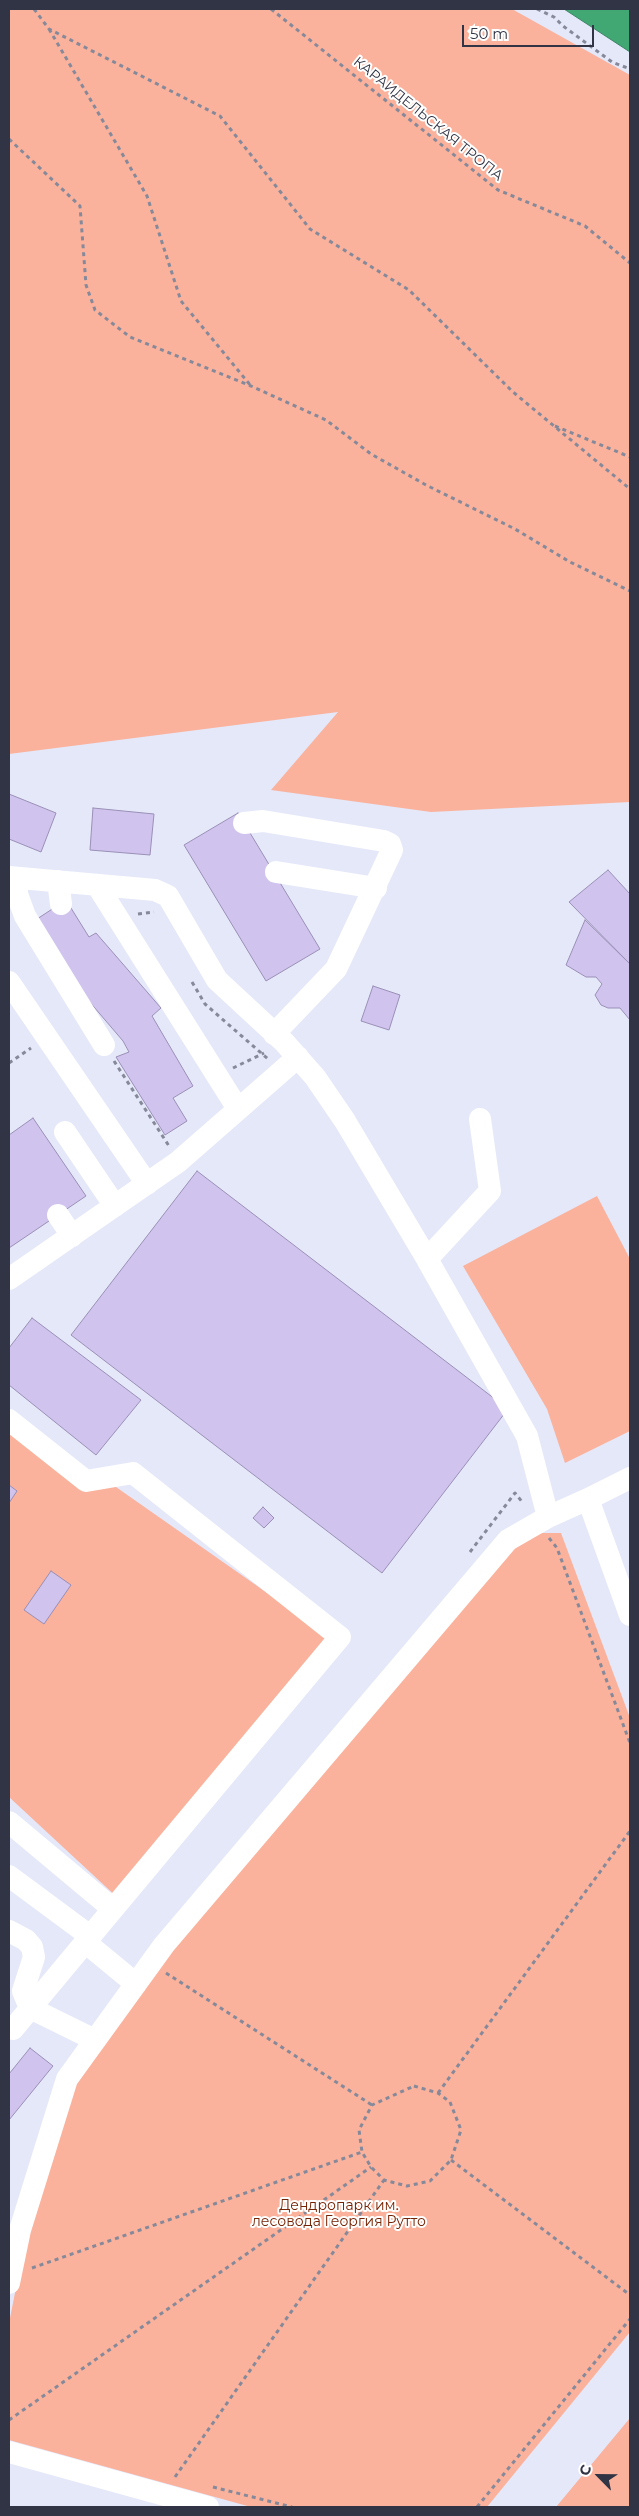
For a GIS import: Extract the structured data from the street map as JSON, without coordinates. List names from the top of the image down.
{
  "streets": {
    "path": ["КАРАИДЕЛЬСКАЯ ТРОПА"]
  },
  "parks": ["Дендропарк им. лесовода Георгия Рутто"],
  "scale_bar": "50 m",
  "north": "top left"
}
